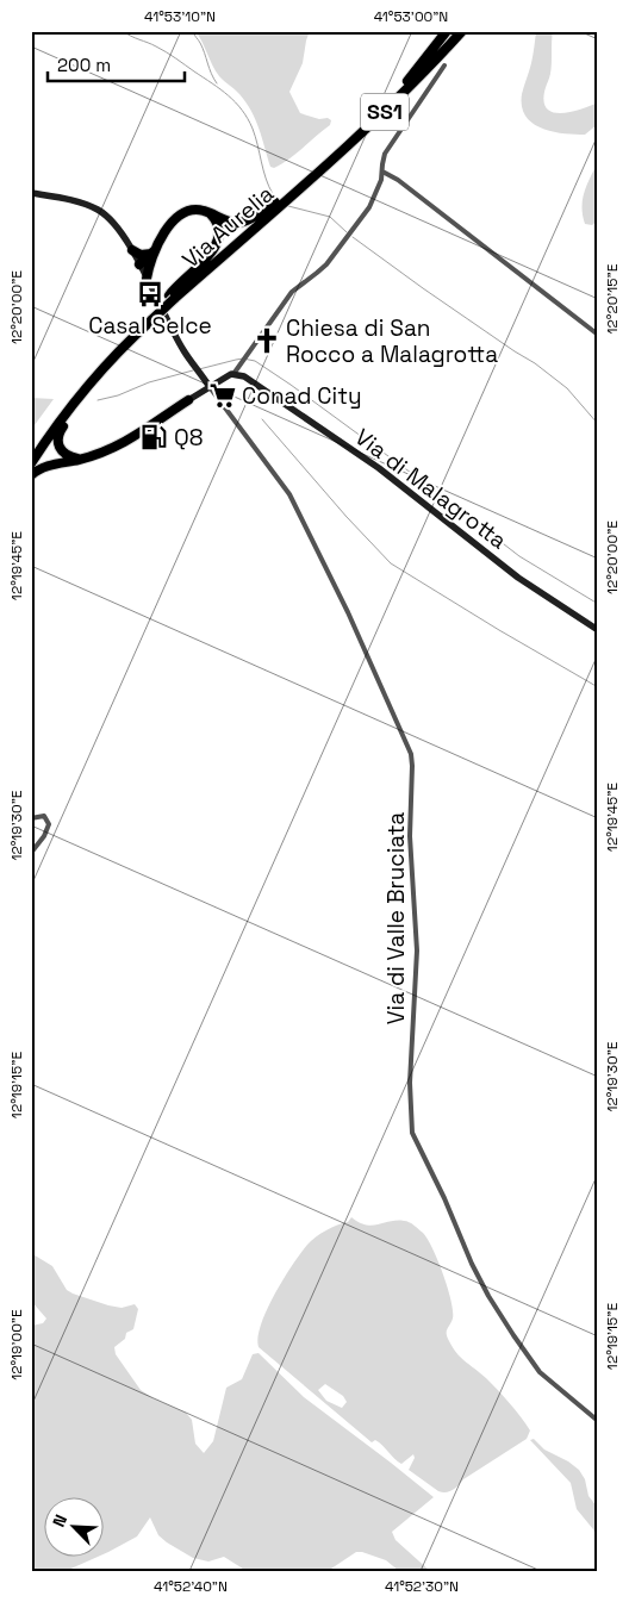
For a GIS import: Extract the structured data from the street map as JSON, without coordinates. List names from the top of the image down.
{
  "streets": {
    "highway": ["SS1", "Via Aurelia"],
    "main road": ["Via di Malagrotta"],
    "street": ["Via di Valle Bruciata"]
  },
  "places": {
    "bus stop": ["Casal Selce"],
    "church": ["Chiesa di San Rocco a Malagrotta"],
    "supermarket": ["Conad City"],
    "fuel station": ["Q8"]
  },
  "scale_bar": "200 m",
  "north": "top left",
  "coordinates": [
    "41°53'10\"N",
    "41°53'00\"N",
    "12°20'15\"E",
    "12°20'00\"E",
    "12°19'45\"E",
    "12°19'30\"E",
    "12°19'15\"E",
    "12°19'00\"E",
    "41°52'40\"N",
    "41°52'30\"N"
  ]
}
